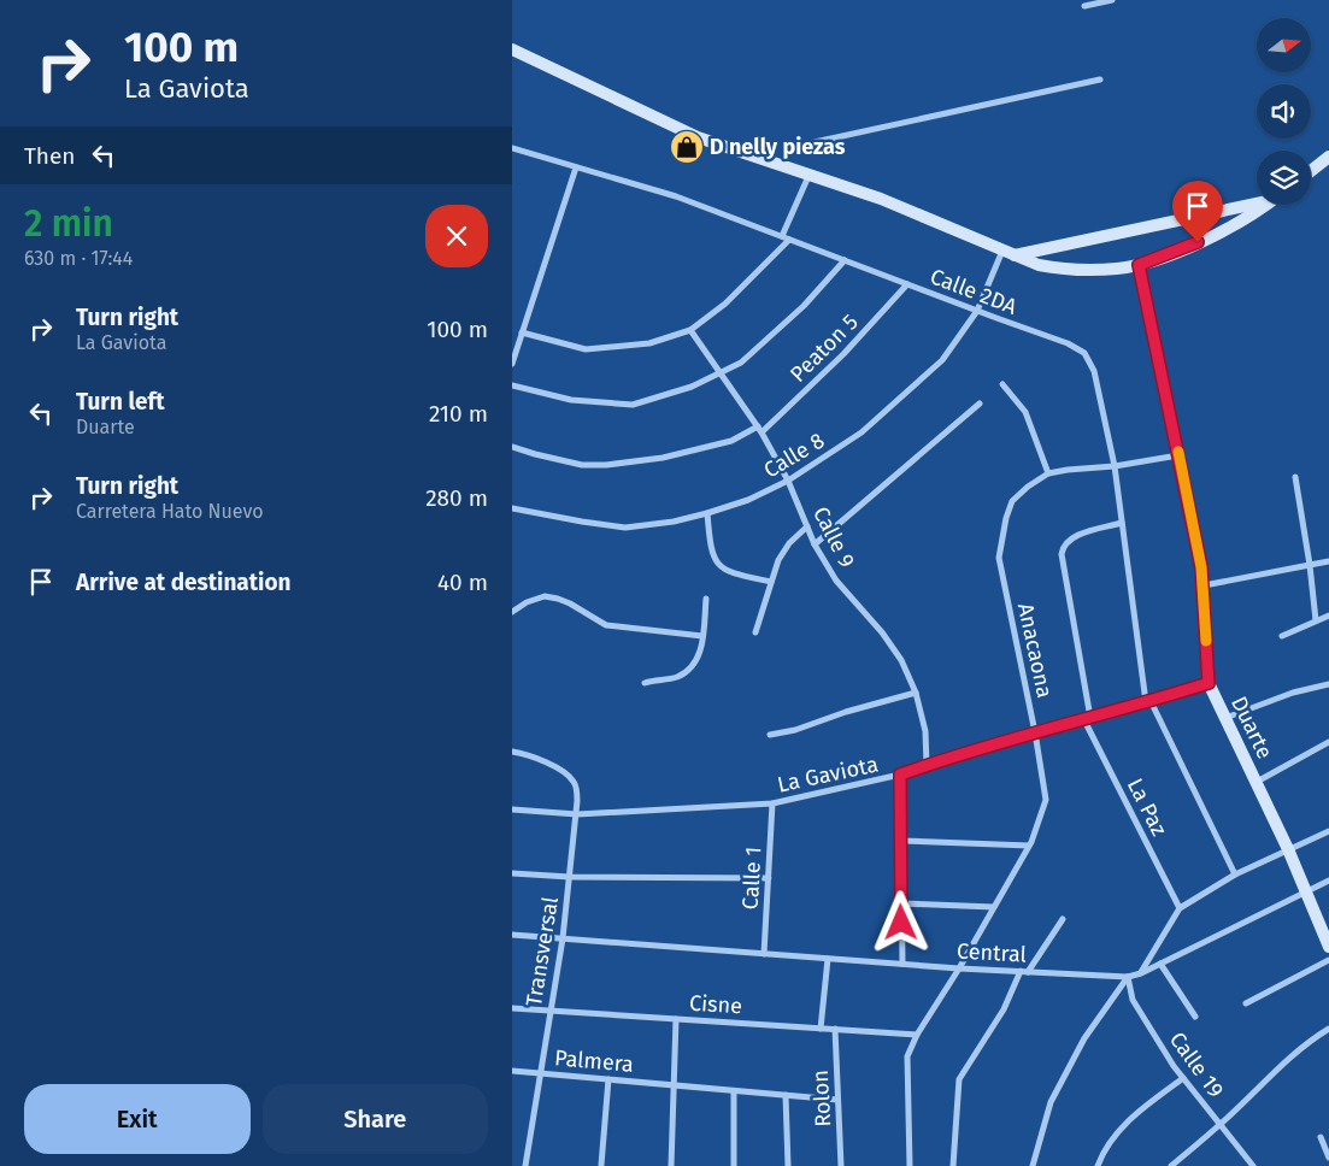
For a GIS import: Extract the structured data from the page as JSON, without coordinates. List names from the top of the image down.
{
  "streets": {
    "main road": ["Duarte"],
    "street": [
      "Calle 2DA",
      "Peaton 5",
      "Calle 8",
      "Calle 9",
      "Anacaona",
      "La Gaviota",
      "La Paz",
      "Calle 1",
      "Transversal",
      "Central",
      "Cisne",
      "Palmera",
      "Calle 19",
      "Rolon"
    ]
  },
  "crossings": [
    ["Calle 2DA", "Peaton 5"],
    ["Calle 2DA", "Calle 8"],
    ["Calle 2DA", "Anacaona"],
    ["Calle 2DA", "La Gaviota"],
    ["Calle 2DA", "La Paz"],
    ["Peaton 5", "Calle 9"],
    ["Calle 8", "Calle 9"],
    ["Calle 9", "La Gaviota"],
    ["Anacaona", "Duarte"],
    ["Anacaona", "La Gaviota"],
    ["Anacaona", "Central"],
    ["Anacaona", "Cisne"],
    ["Duarte", "La Gaviota"],
    ["Duarte", "Central"],
    ["La Gaviota", "La Paz"],
    ["La Gaviota", "Calle 1"],
    ["La Gaviota", "Transversal"],
    ["Calle 1", "Central"],
    ["Transversal", "Central"],
    ["Transversal", "Cisne"],
    ["Transversal", "Palmera"],
    ["Central", "Calle 19"],
    ["Cisne", "Rolon"],
    ["Palmera", "Rolon"]
  ],
  "places": {
    "shop": ["D nelly piezas"]
  },
  "north": "right",
  "page": {
    "turn": ["100 m", "La Gaviota"],
    "then": "Then",
    "heading": ["2 min", "630 m · 17:44"],
    "list": [
      {
        "name": "Turn right",
        "note": "La Gaviota",
        "value": "100 m"
      },
      {
        "name": "Turn left",
        "note": "Duarte",
        "value": "210 m"
      },
      {
        "name": "Turn right",
        "note": "Carretera Hato Nuevo",
        "value": "280 m"
      },
      {
        "name": "Arrive at destination",
        "value": "40 m"
      }
    ],
    "buttons": ["Exit", "Share"]
  }
}
